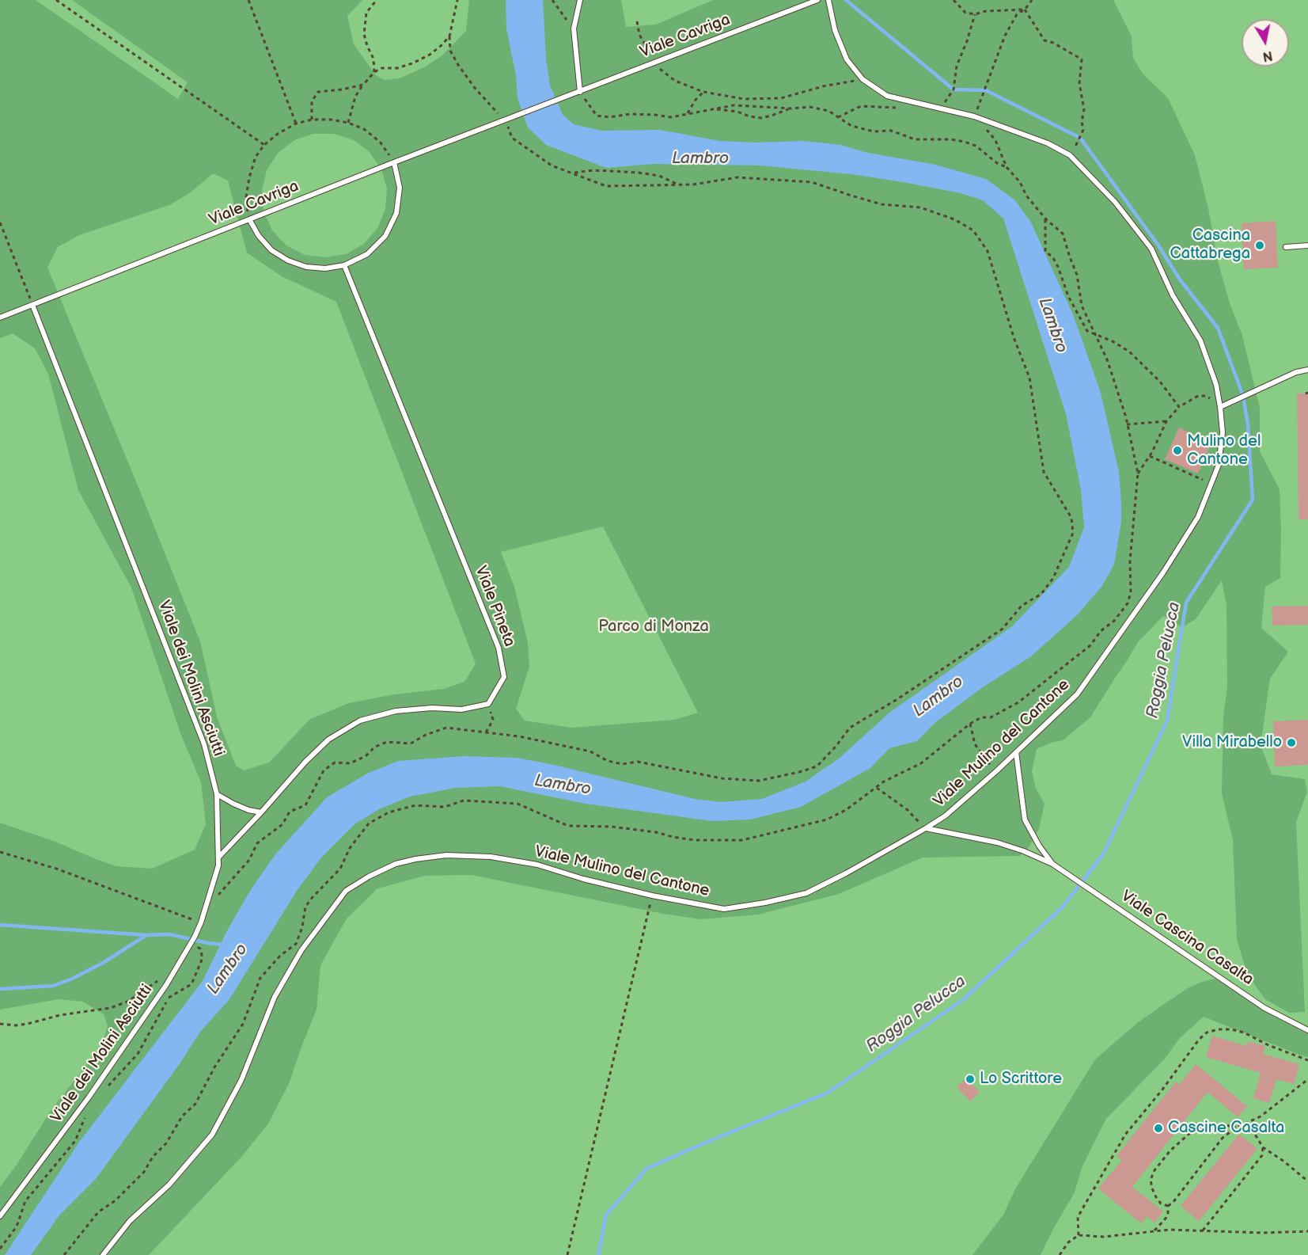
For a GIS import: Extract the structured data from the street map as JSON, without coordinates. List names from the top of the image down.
{
  "streets": {
    "lane": [
      "Viale Cavriga",
      "Viale Pineta",
      "Viale dei Molini Asciutti",
      "Viale Mulino del Cantone",
      "Viale Cascina Casalta"
    ]
  },
  "crossings": [
    ["Viale Cavriga", "Viale dei Molini Asciutti"],
    ["Viale Mulino del Cantone", "Viale Cascina Casalta"]
  ],
  "water": ["Lambro", "Roggia Pelucca"],
  "parks": ["Parco di Monza"],
  "places": [
    "Cascina Cattabrega",
    "Mulino del Cantone",
    "Villa Mirabello",
    "Lo Scrittore",
    "Cascine Casalta"
  ],
  "north": "bottom"
}
